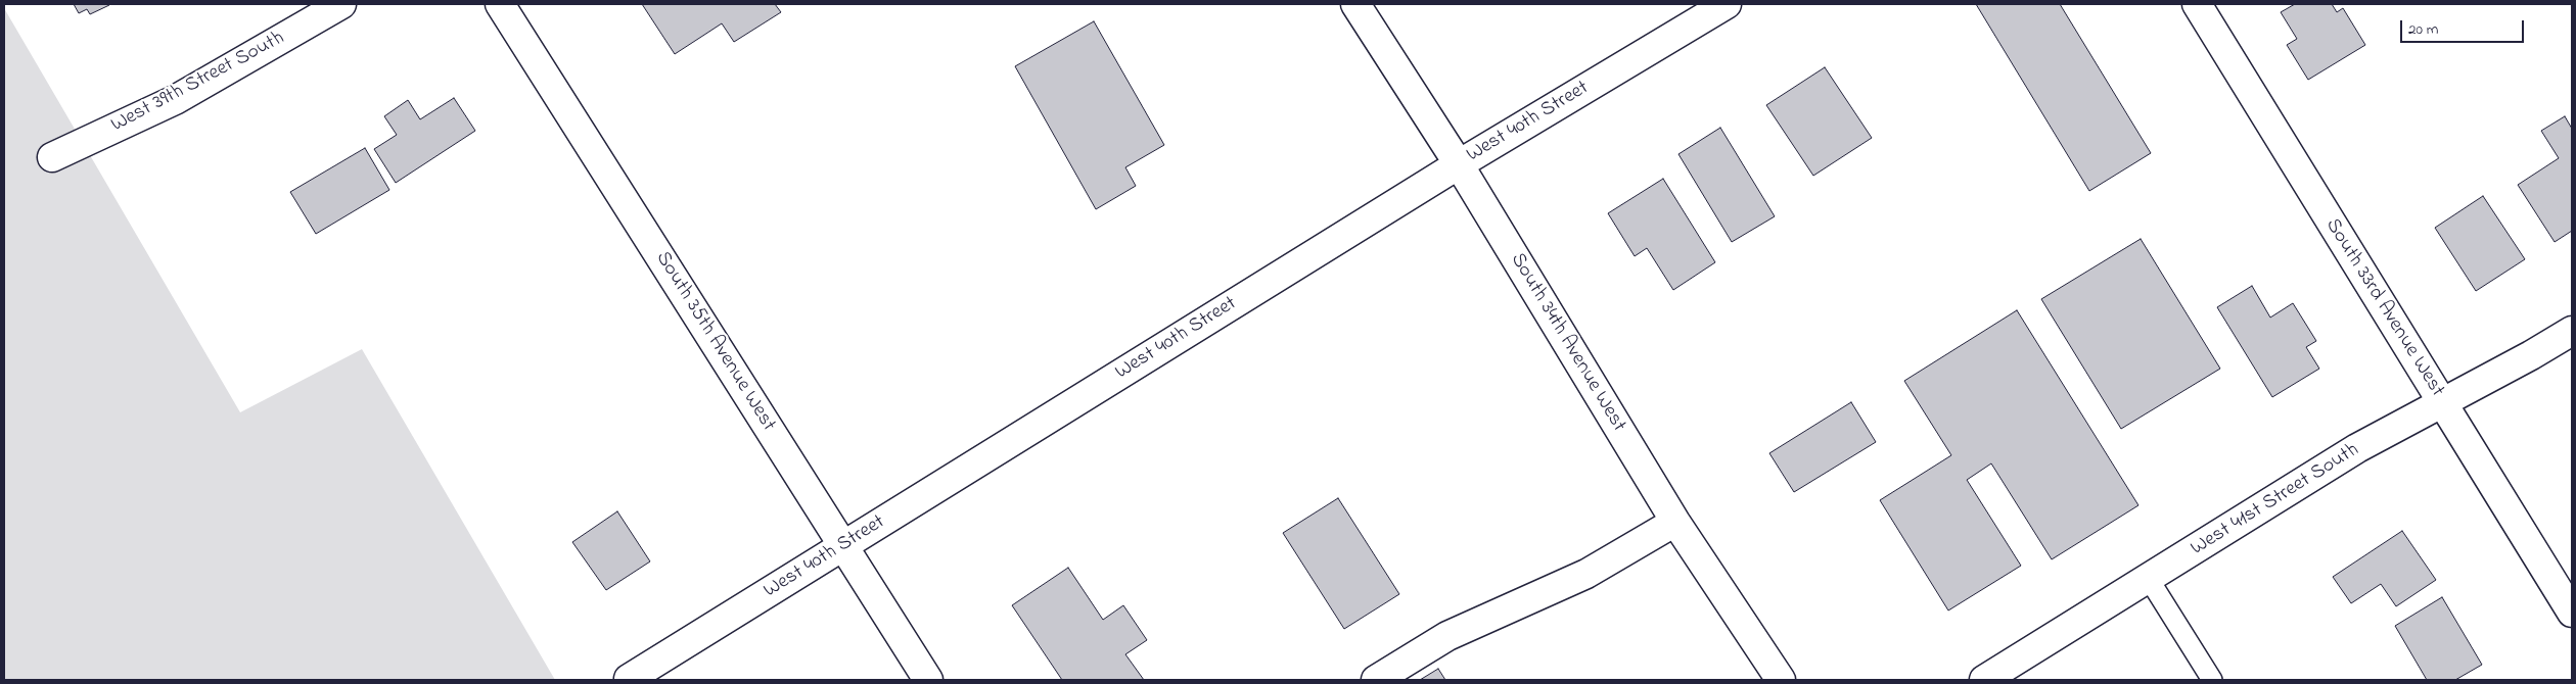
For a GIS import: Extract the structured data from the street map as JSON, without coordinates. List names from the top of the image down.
{
  "streets": {
    "street": [
      "West 39th Street South",
      "West 40th Street",
      "South 33rd Avenue West",
      "South 35th Avenue West",
      "South 34th Avenue West",
      "West 41st Street South"
    ]
  },
  "crossings": [
    ["West 40th Street", "South 35th Avenue West"],
    ["West 40th Street", "South 34th Avenue West"],
    ["South 33rd Avenue West", "West 41st Street South"]
  ],
  "scale_bar": "20 m"
}
